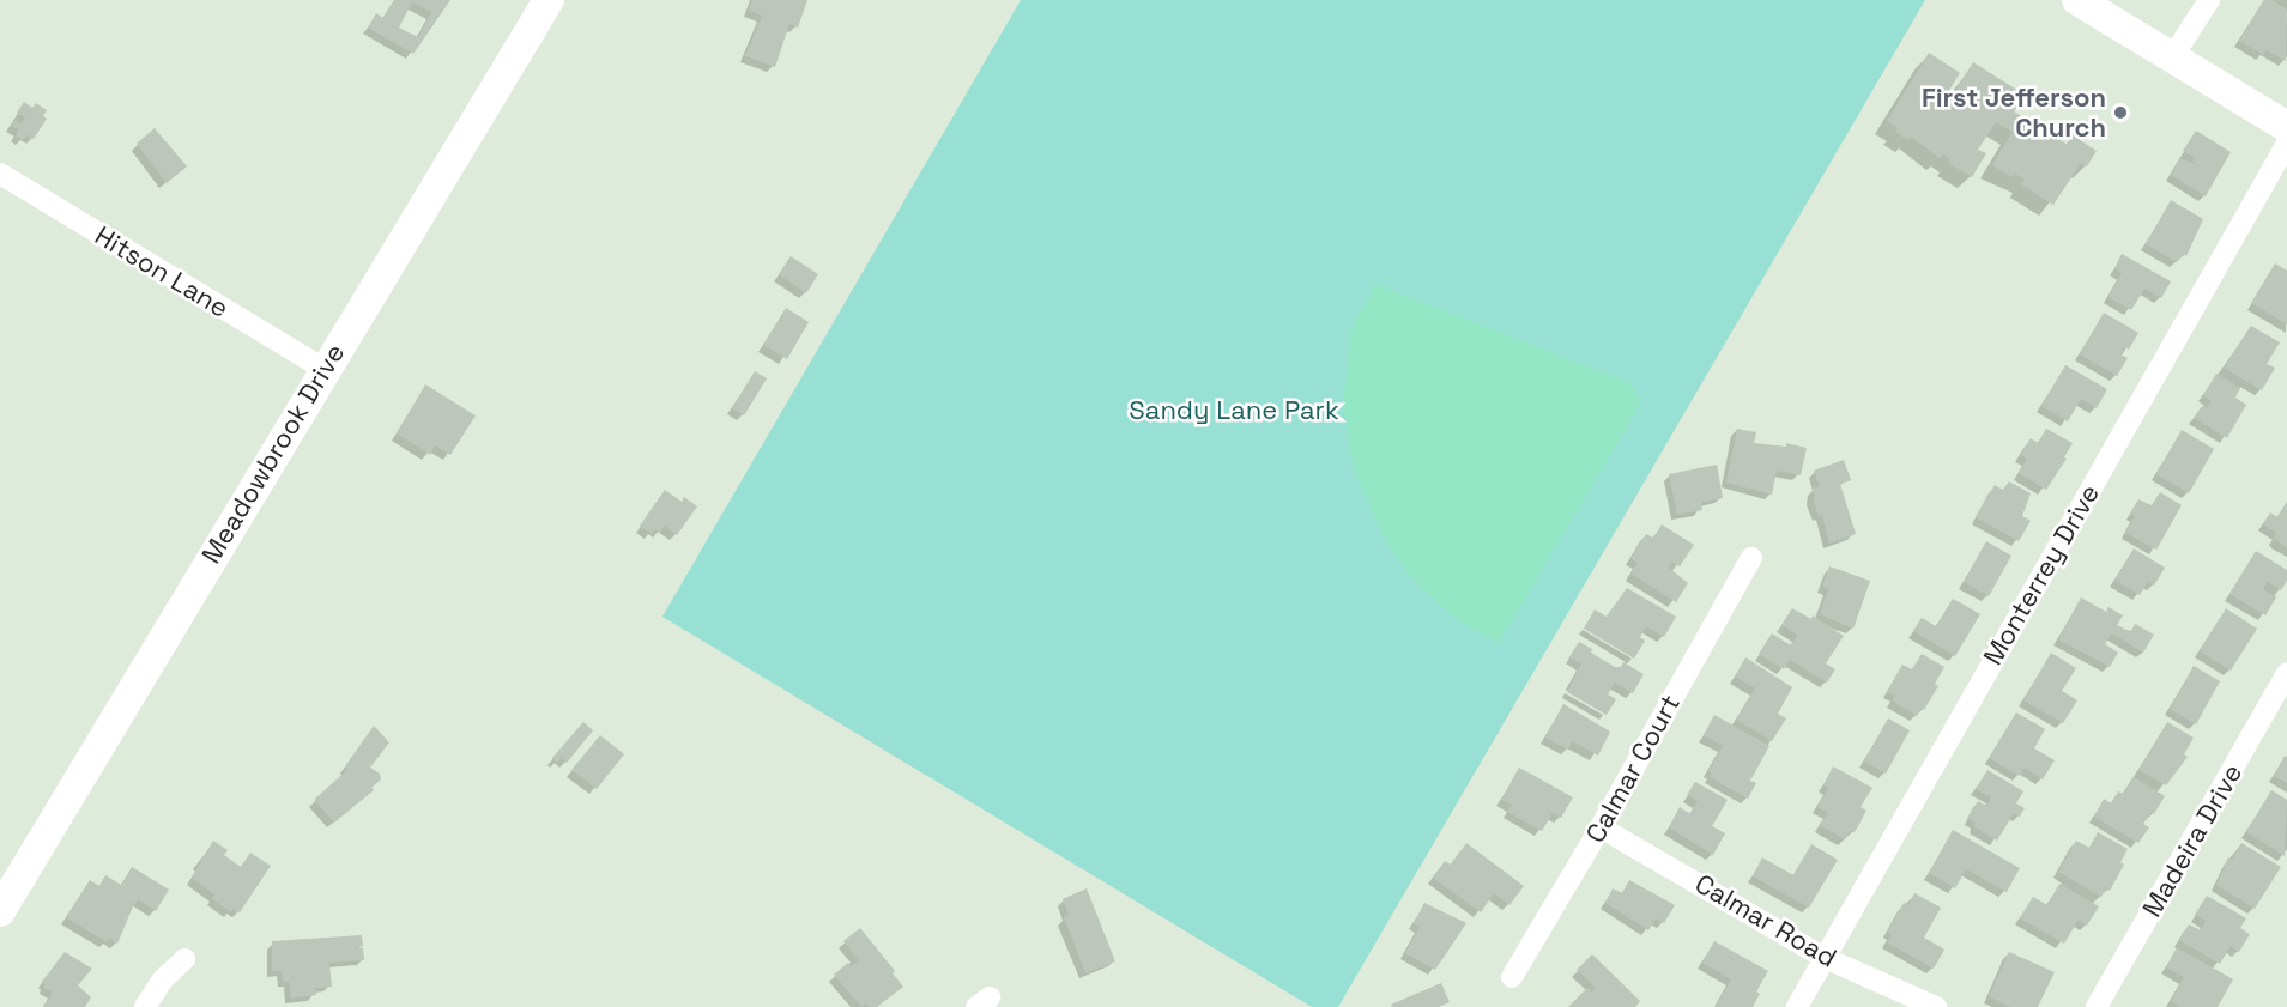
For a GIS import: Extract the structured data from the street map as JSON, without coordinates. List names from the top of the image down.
{
  "streets": {
    "main road": ["Meadowbrook Drive"],
    "street": [
      "Hitson Lane",
      "Monterrey Drive",
      "Calmar Court",
      "Madeira Drive",
      "Calmar Road"
    ]
  },
  "crossings": [
    ["Hitson Lane", "Meadowbrook Drive"],
    ["Monterrey Drive", "Calmar Road"],
    ["Calmar Court", "Calmar Road"]
  ],
  "parks": ["Sandy Lane Park"],
  "places": ["First Jefferson Church"]
}
